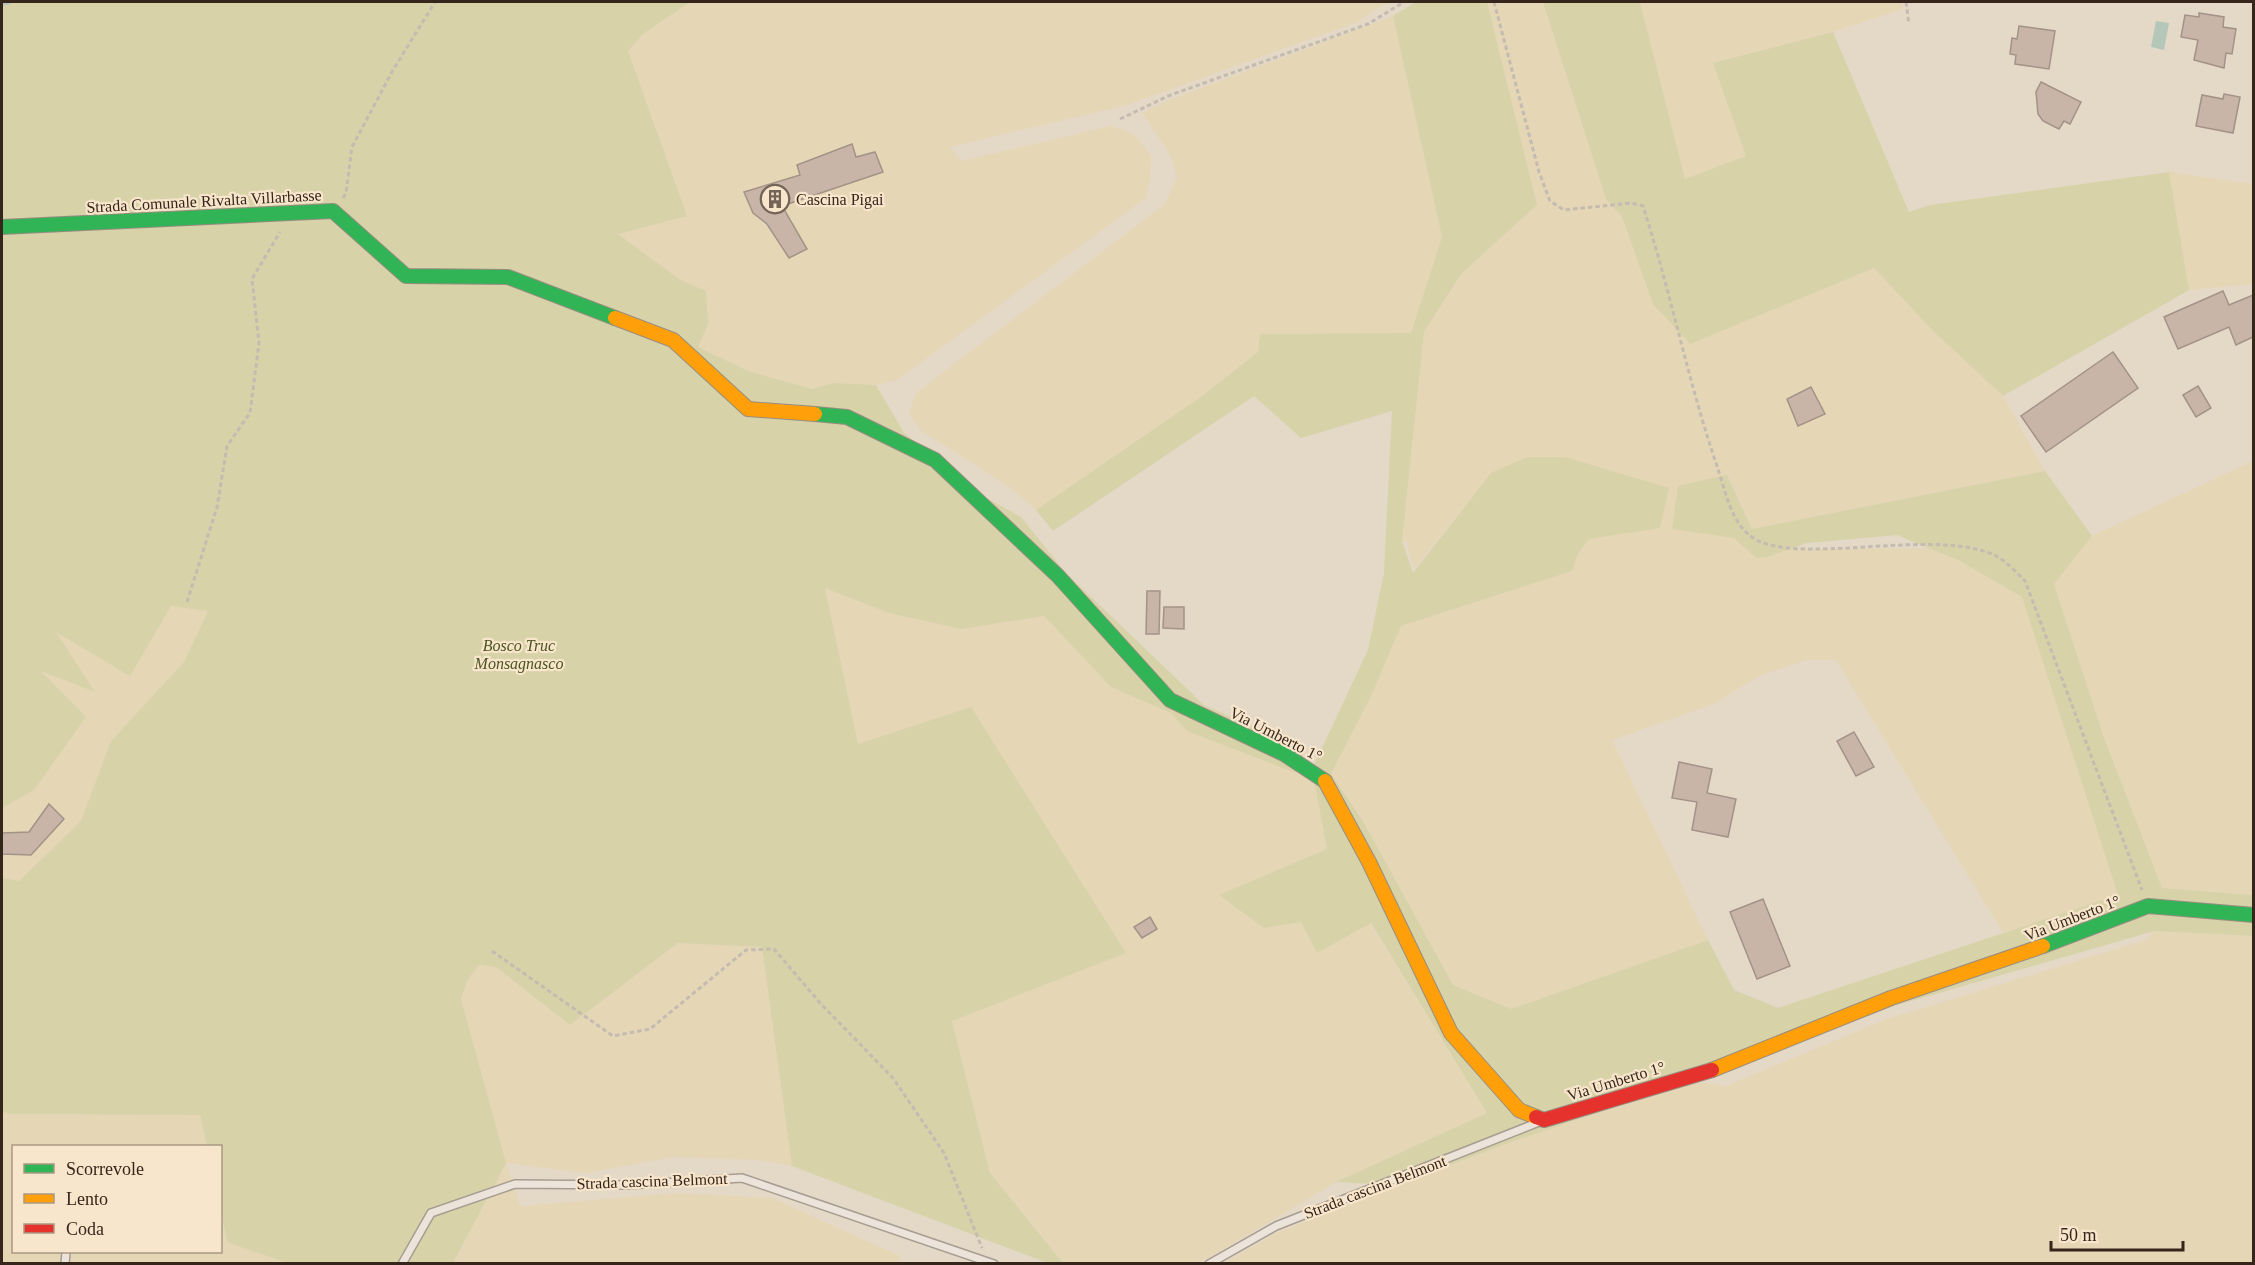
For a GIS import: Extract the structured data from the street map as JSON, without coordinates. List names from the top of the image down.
{
  "streets": {
    "street": ["Strada Comunale Rivalta Villarbasse", "Via Umberto 1°"],
    "lane": ["Strada cascina Belmont"]
  },
  "crossings": [
    ["Strada Comunale Rivalta Villarbasse", "Via Umberto 1°"],
    ["Via Umberto 1°", "Strada cascina Belmont"]
  ],
  "parks": ["Bosco Truc Monsagnasco"],
  "places": {
    "building": ["Cascina Pigai"]
  },
  "legend": ["Scorrevole", "Lento", "Coda"],
  "scale_bar": "50 m"
}
